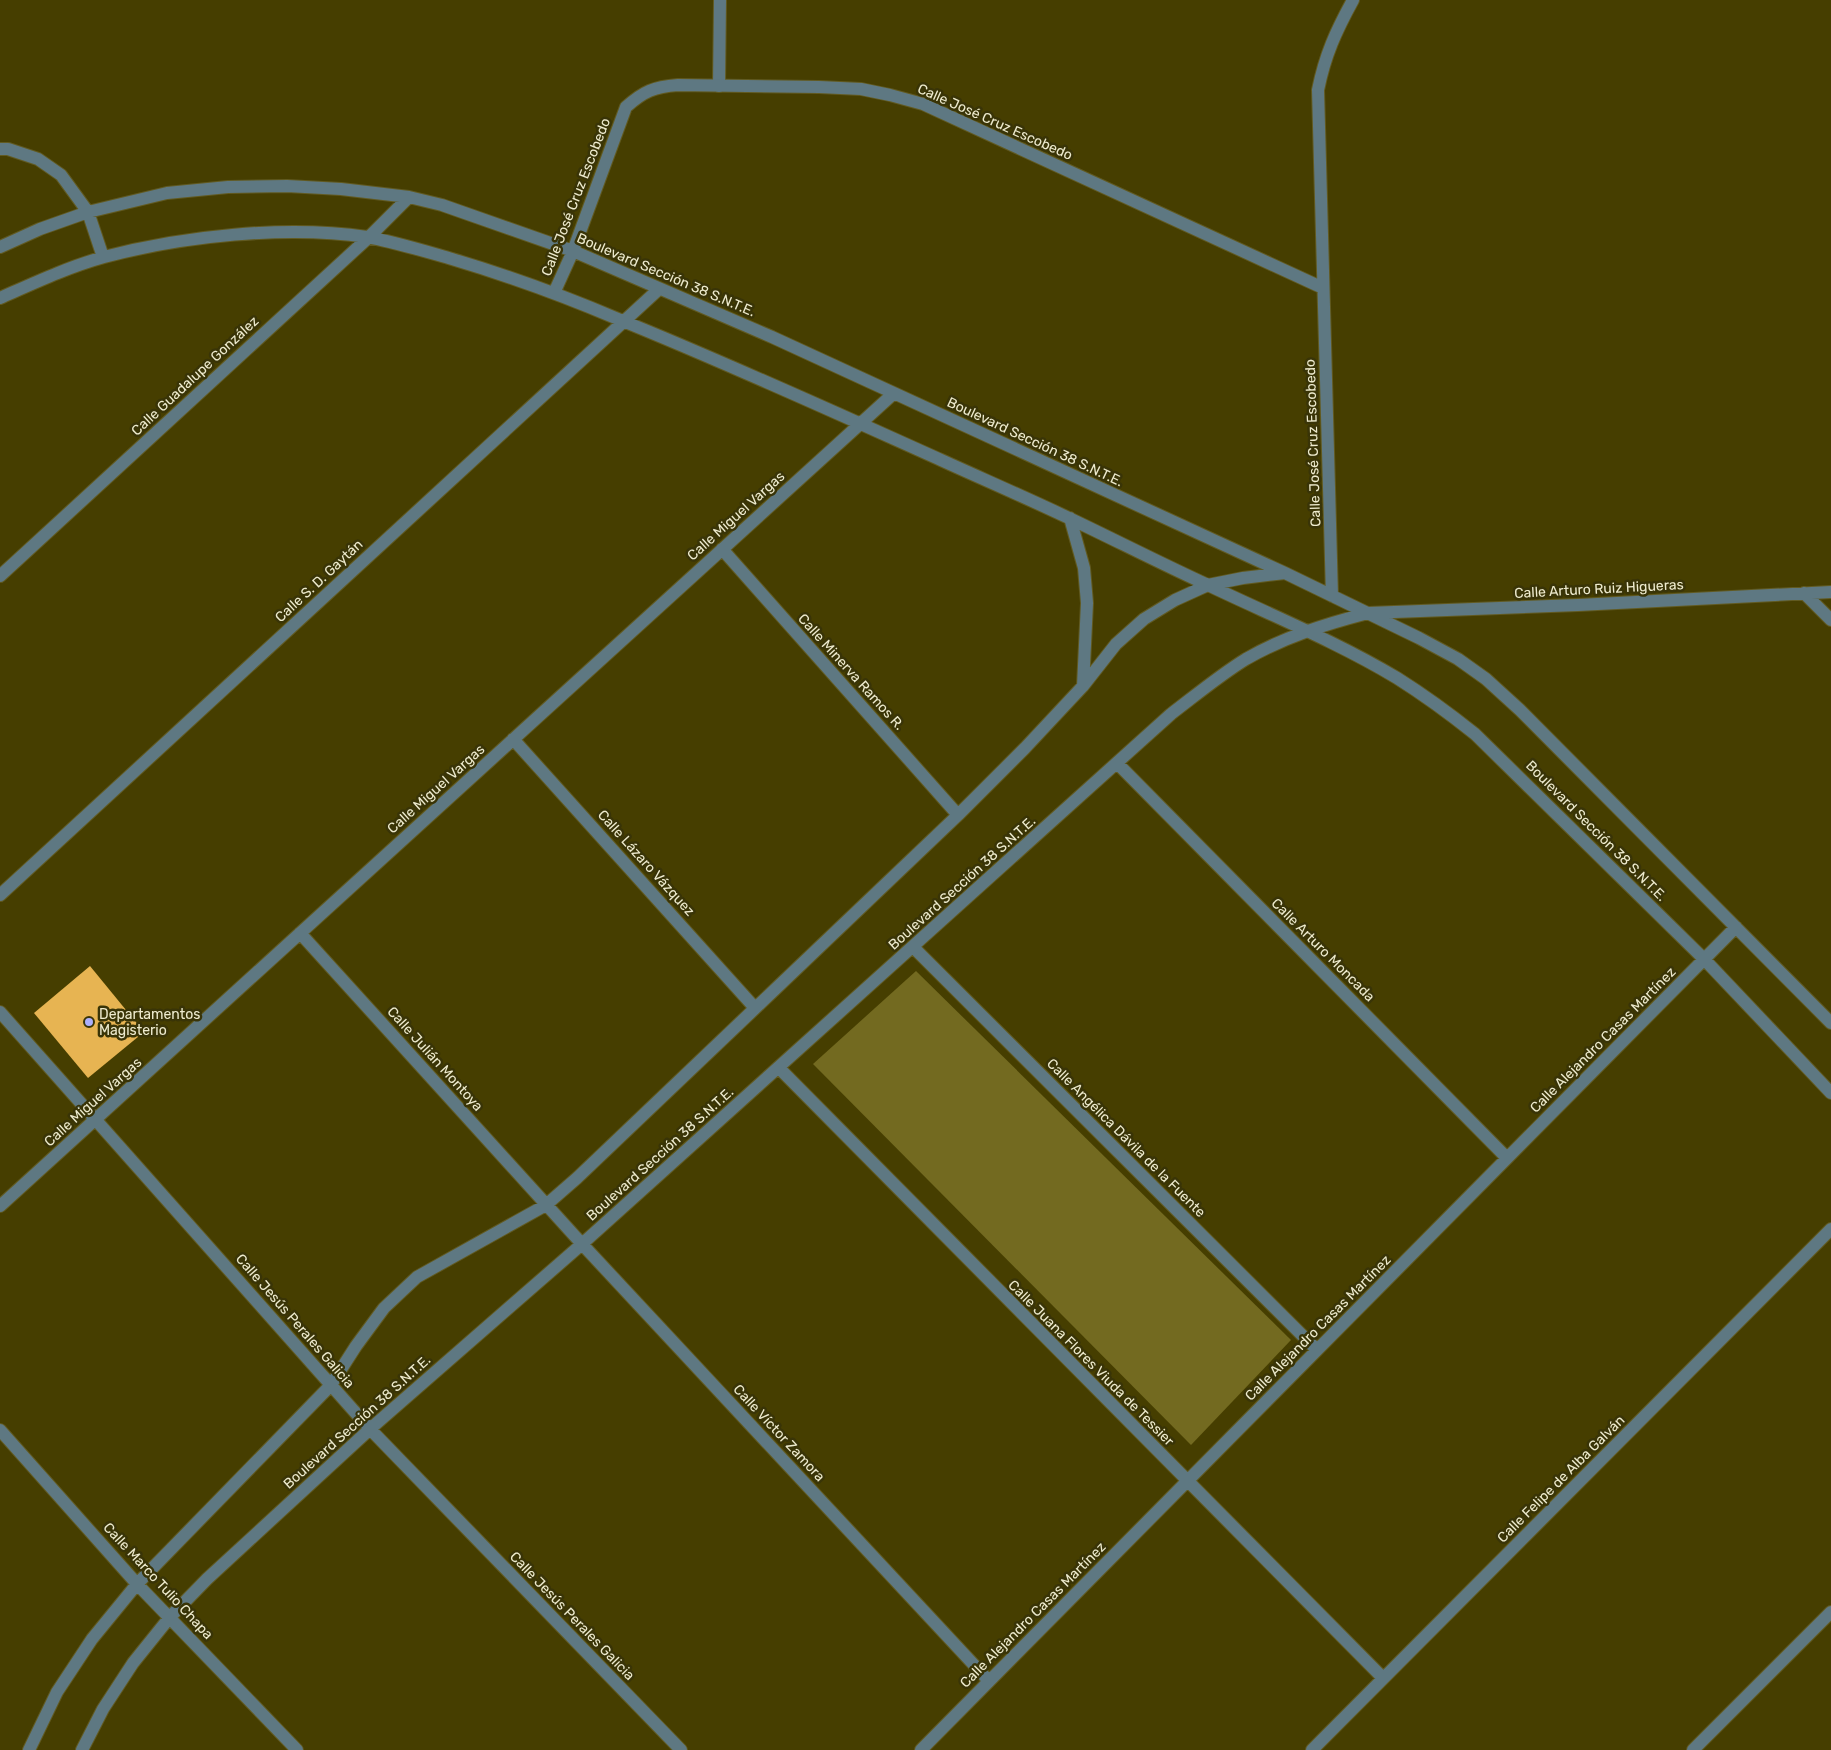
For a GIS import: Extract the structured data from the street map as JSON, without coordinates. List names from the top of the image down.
{
  "streets": {
    "street": [
      "Calle José Cruz Escobedo",
      "Boulevard Sección 38 S.N.T.E.",
      "Calle Guadalupe González",
      "Calle Miguel Vargas",
      "Calle S. D. Gaytán",
      "Calle Arturo Ruiz Higueras",
      "Calle Minerva Ramos R.",
      "Calle Lázaro Vázquez",
      "Calle Arturo Moncada",
      "Calle Alejandro Casas Martínez",
      "Calle Julián Montoya",
      "Calle Angélica Dávila de la Fuente",
      "Calle Jesús Perales Galicia",
      "Calle Juana Flores Viuda de Tessier",
      "Calle Víctor Zamora",
      "Calle Felipe de Alba Galván",
      "Calle Marco Tulio Chapa"
    ]
  },
  "crossings": [
    ["Calle José Cruz Escobedo", "Boulevard Sección 38 S.N.T.E."],
    ["Boulevard Sección 38 S.N.T.E.", "Calle Guadalupe González"],
    ["Boulevard Sección 38 S.N.T.E.", "Calle Miguel Vargas"],
    ["Boulevard Sección 38 S.N.T.E.", "Calle S. D. Gaytán"],
    ["Boulevard Sección 38 S.N.T.E.", "Calle Arturo Ruiz Higueras"],
    ["Boulevard Sección 38 S.N.T.E.", "Calle Arturo Moncada"],
    ["Boulevard Sección 38 S.N.T.E.", "Calle Alejandro Casas Martínez"],
    ["Boulevard Sección 38 S.N.T.E.", "Calle Angélica Dávila de la Fuente"],
    ["Boulevard Sección 38 S.N.T.E.", "Calle Jesús Perales Galicia"],
    ["Boulevard Sección 38 S.N.T.E.", "Calle Juana Flores Viuda de Tessier"],
    ["Boulevard Sección 38 S.N.T.E.", "Calle Víctor Zamora"],
    ["Boulevard Sección 38 S.N.T.E.", "Calle Marco Tulio Chapa"],
    ["Calle Miguel Vargas", "Calle Minerva Ramos R."],
    ["Calle Miguel Vargas", "Calle Lázaro Vázquez"],
    ["Calle Miguel Vargas", "Calle Julián Montoya"],
    ["Calle Miguel Vargas", "Calle Jesús Perales Galicia"],
    ["Calle Arturo Moncada", "Calle Alejandro Casas Martínez"],
    ["Calle Alejandro Casas Martínez", "Calle Angélica Dávila de la Fuente"],
    ["Calle Alejandro Casas Martínez", "Calle Juana Flores Viuda de Tessier"],
    ["Calle Alejandro Casas Martínez", "Calle Víctor Zamora"],
    ["Calle Julián Montoya", "Calle Víctor Zamora"],
    ["Calle Juana Flores Viuda de Tessier", "Calle Felipe de Alba Galván"]
  ],
  "places": ["Departamentos Magisterio"]
}
